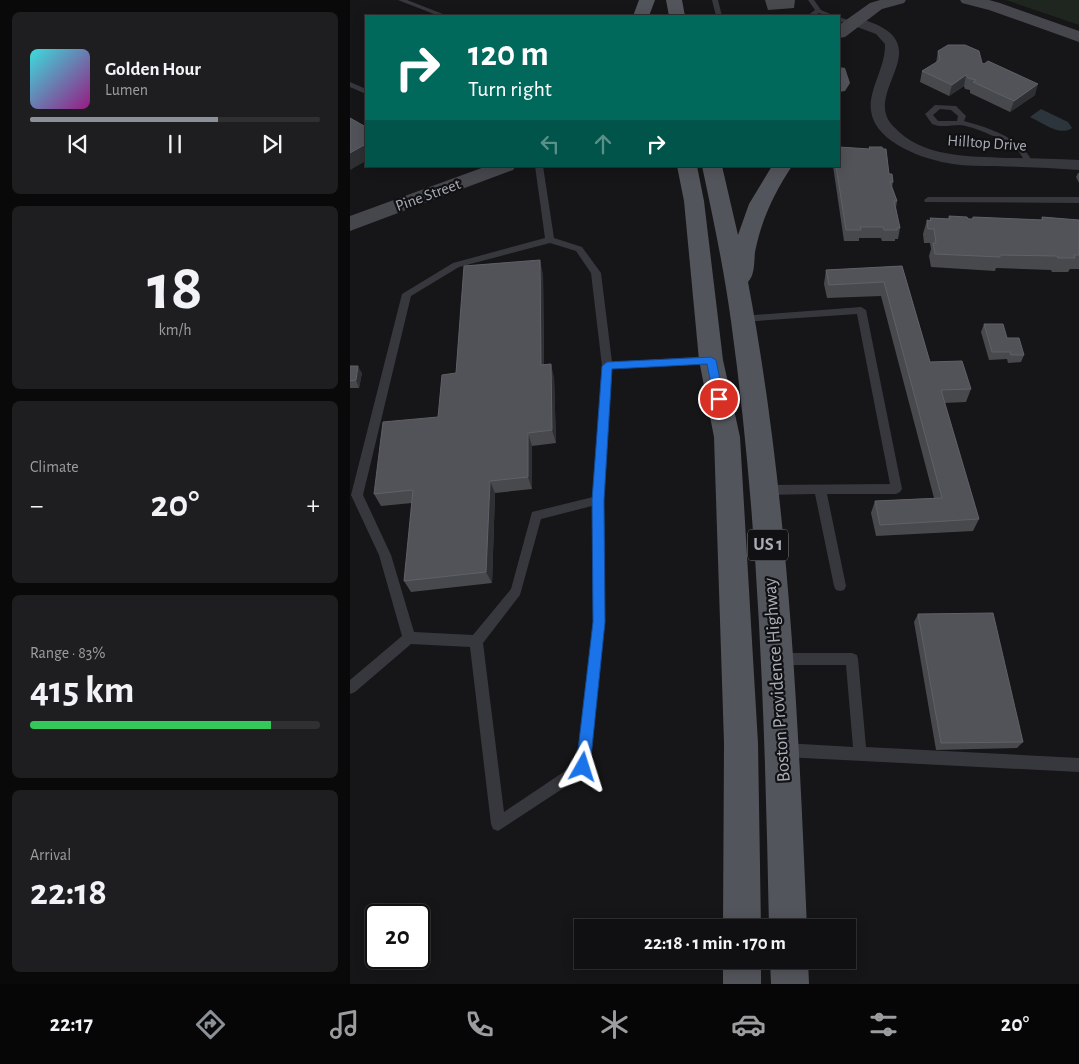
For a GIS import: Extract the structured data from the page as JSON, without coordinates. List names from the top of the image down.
{
  "streets": {
    "main road": ["US 1", "Boston Providence Highway"],
    "street": ["Hilltop Drive", "Pine Street"]
  },
  "page": {
    "turn": ["120 m", "Turn right"],
    "song": ["Golden Hour", "Lumen"],
    "tile": [
      ["18", "km/h"],
      "Climate",
      ["Range · 83%", "415 km"],
      ["Arrival", "22:18"]
    ],
    "heat": ["−", "20°", "+"],
    "limit": "20",
    "trip": "22:18 · 1 min · 170 m",
    "tabs": ["22:17", "20°"]
  }
}
